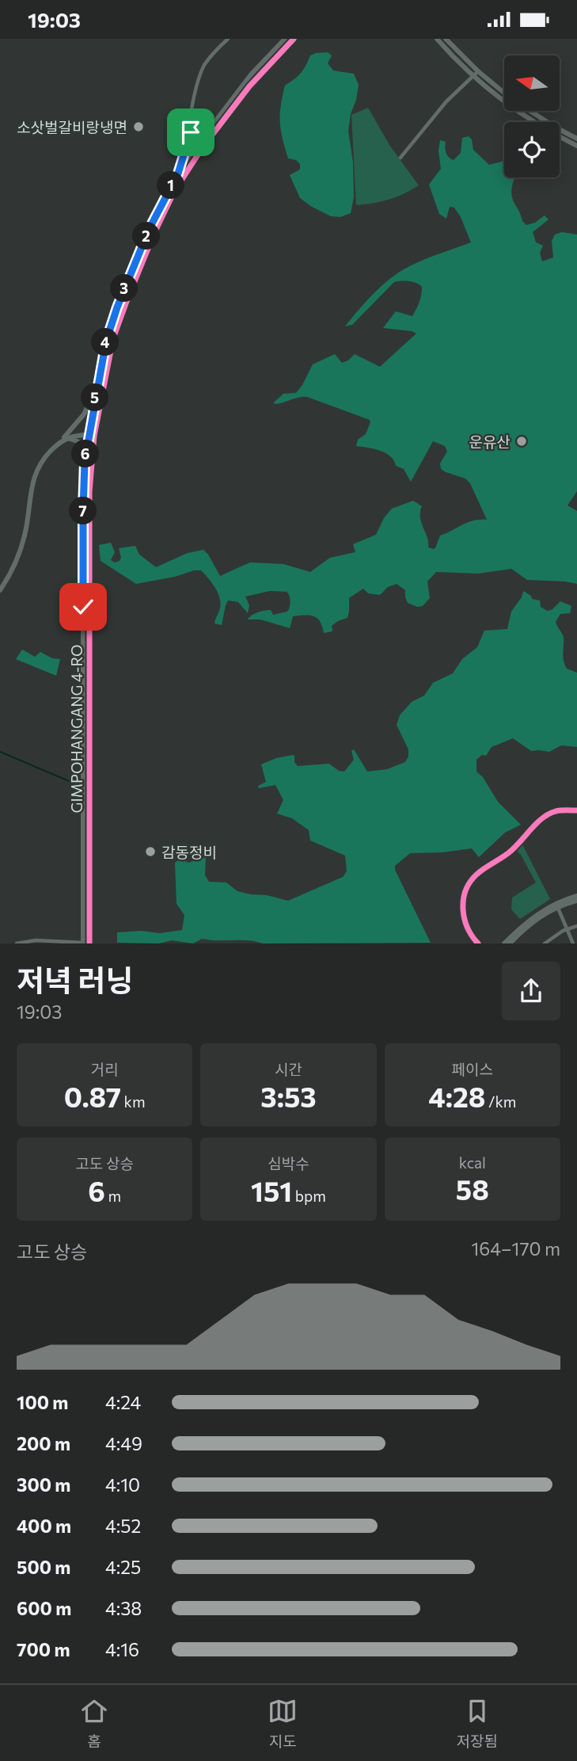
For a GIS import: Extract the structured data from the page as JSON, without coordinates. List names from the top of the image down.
{
  "streets": {
    "street": ["GIMPOHANGANG 4-RO"]
  },
  "places": ["소삿벌갈비랑냉면", "운유산", "감동정비"],
  "north": "left",
  "page": {
    "status": "19:03",
    "pins": [
      "1",
      "2",
      "3",
      "4",
      "5",
      "6",
      "7"
    ],
    "heading": ["저녁 러닝", "19:03"],
    "stats": [
      ["거리", "0.87 km"],
      ["시간", "3:53"],
      ["페이스", "4:28 /km"],
      ["고도 상승", "6 m"],
      ["심박수", "151 bpm"],
      ["kcal", "58"]
    ],
    "chart": ["고도 상승", "164–170 m"],
    "list": [
      {
        "name": "100 m",
        "note": "4:24"
      },
      {
        "name": "200 m",
        "note": "4:49"
      },
      {
        "name": "300 m",
        "note": "4:10"
      },
      {
        "name": "400 m",
        "note": "4:52"
      },
      {
        "name": "500 m",
        "note": "4:25"
      },
      {
        "name": "600 m",
        "note": "4:38"
      },
      {
        "name": "700 m",
        "note": "4:16"
      }
    ],
    "tabs": ["홈", "지도", "저장됨"]
  }
}
